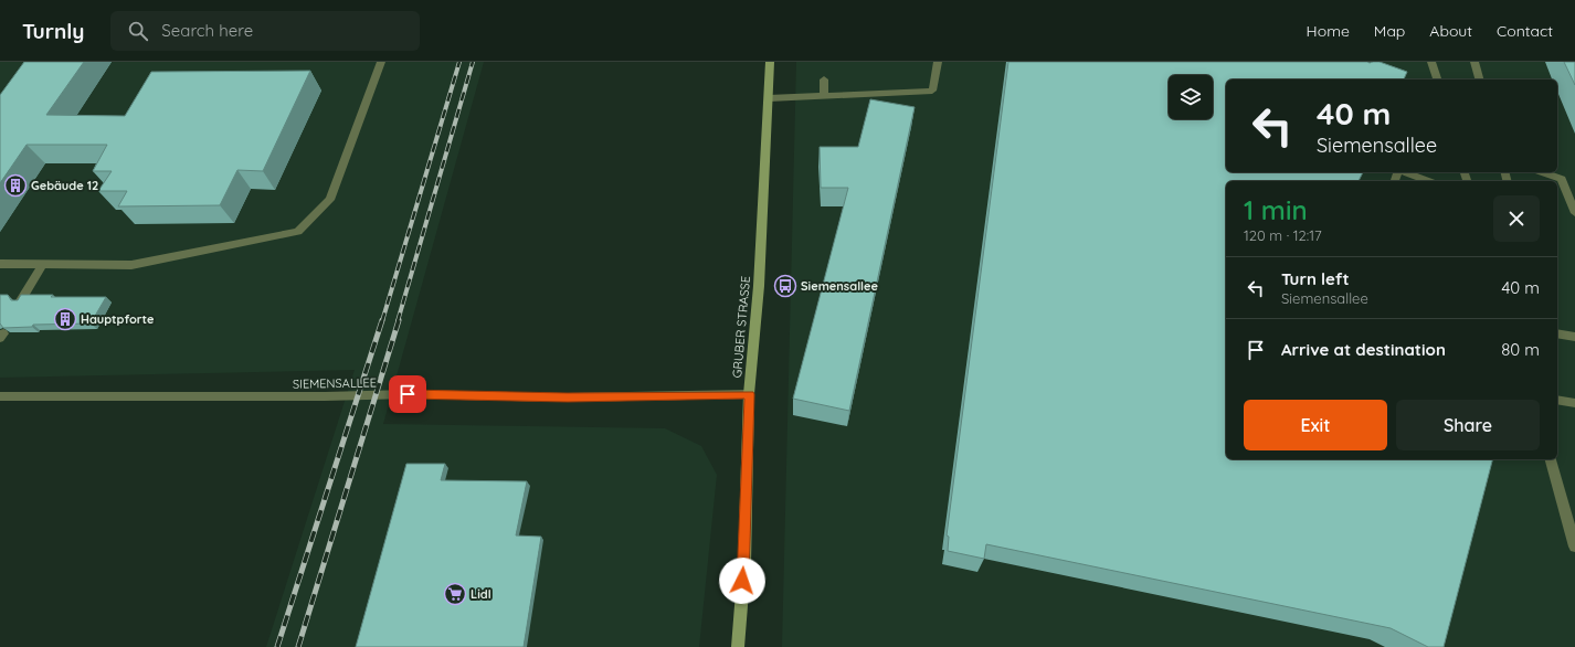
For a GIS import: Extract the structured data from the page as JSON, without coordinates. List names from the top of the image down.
{
  "streets": {
    "street": ["GRUBER STRASSE", "SIEMENSALLEE"]
  },
  "crossings": [
    ["GRUBER STRASSE", "SIEMENSALLEE"]
  ],
  "places": {
    "building": ["Gebäude 12", "Hauptpforte"],
    "bus stop": ["Siemensallee"],
    "supermarket": ["Lidl"]
  },
  "page": {
    "header": "Turnly",
    "search": "Search here",
    "nav": [
      "Home",
      "Map",
      "About",
      "Contact"
    ],
    "turn": ["40 m", "Siemensallee"],
    "heading": ["1 min", "120 m · 12:17"],
    "list": [
      {
        "name": "Turn left",
        "note": "Siemensallee",
        "value": "40 m"
      },
      {
        "name": "Arrive at destination",
        "value": "80 m"
      }
    ],
    "buttons": ["Exit", "Share"]
  }
}
